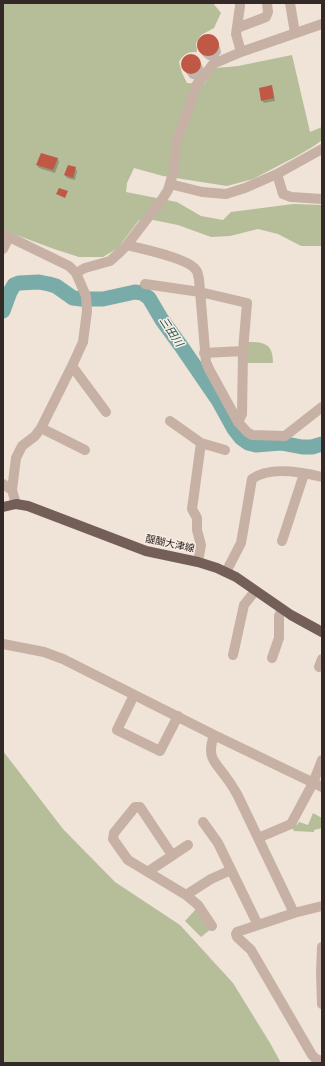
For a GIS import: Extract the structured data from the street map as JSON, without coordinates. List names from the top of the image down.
{
  "streets": {
    "main road": ["醍醐大津線"]
  },
  "water": ["三田川"]
}
